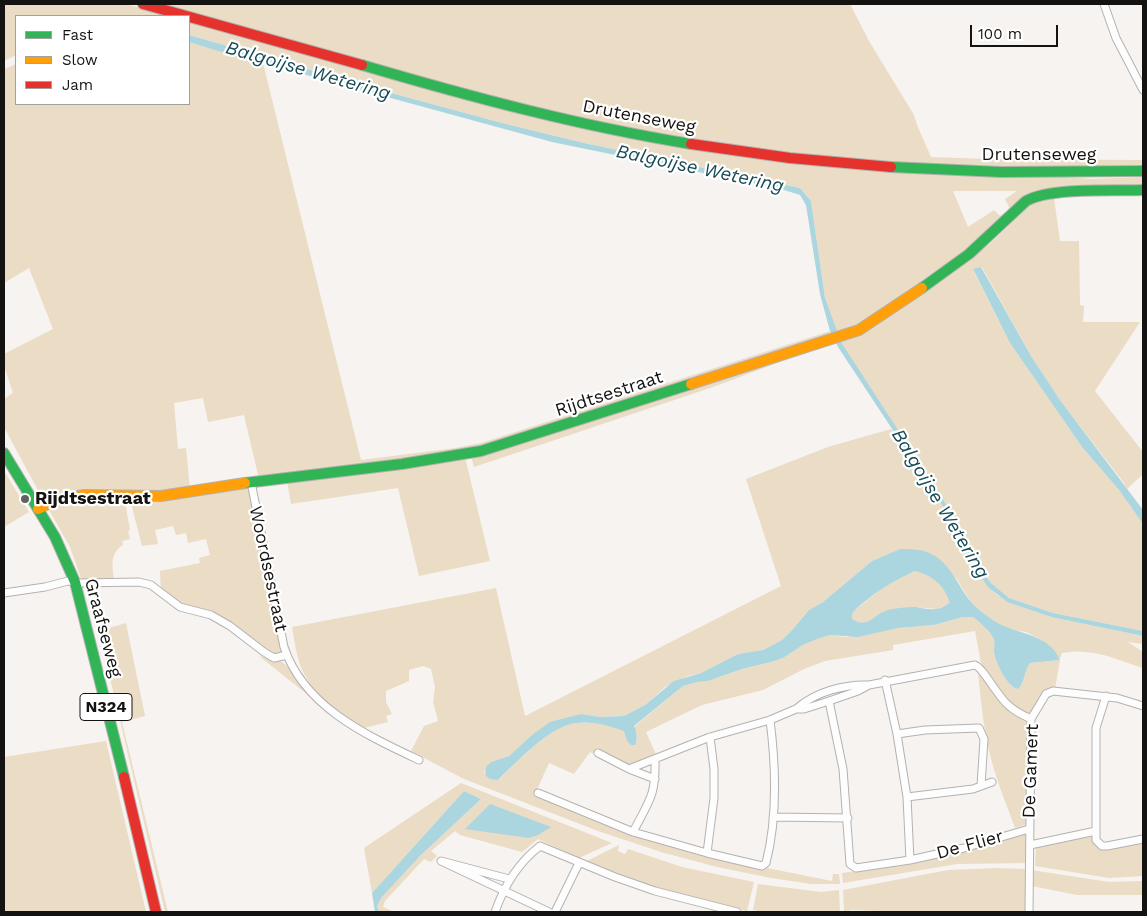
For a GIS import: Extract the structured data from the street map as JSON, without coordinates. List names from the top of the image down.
{
  "streets": {
    "main road": [
      "Drutenseweg",
      "Rijdtsestraat",
      "Graafseweg",
      "N324"
    ],
    "street": ["Woordsestraat", "De Gamert", "De Flier"]
  },
  "crossings": [
    ["Rijdtsestraat", "Woordsestraat"],
    ["Rijdtsestraat", "Graafseweg"],
    ["Woordsestraat", "Graafseweg"],
    ["De Gamert", "De Flier"]
  ],
  "water": ["Balgoijse Wetering"],
  "places": ["Rijdtsestraat"],
  "legend": ["Fast", "Slow", "Jam"],
  "scale_bar": "100 m"
}
